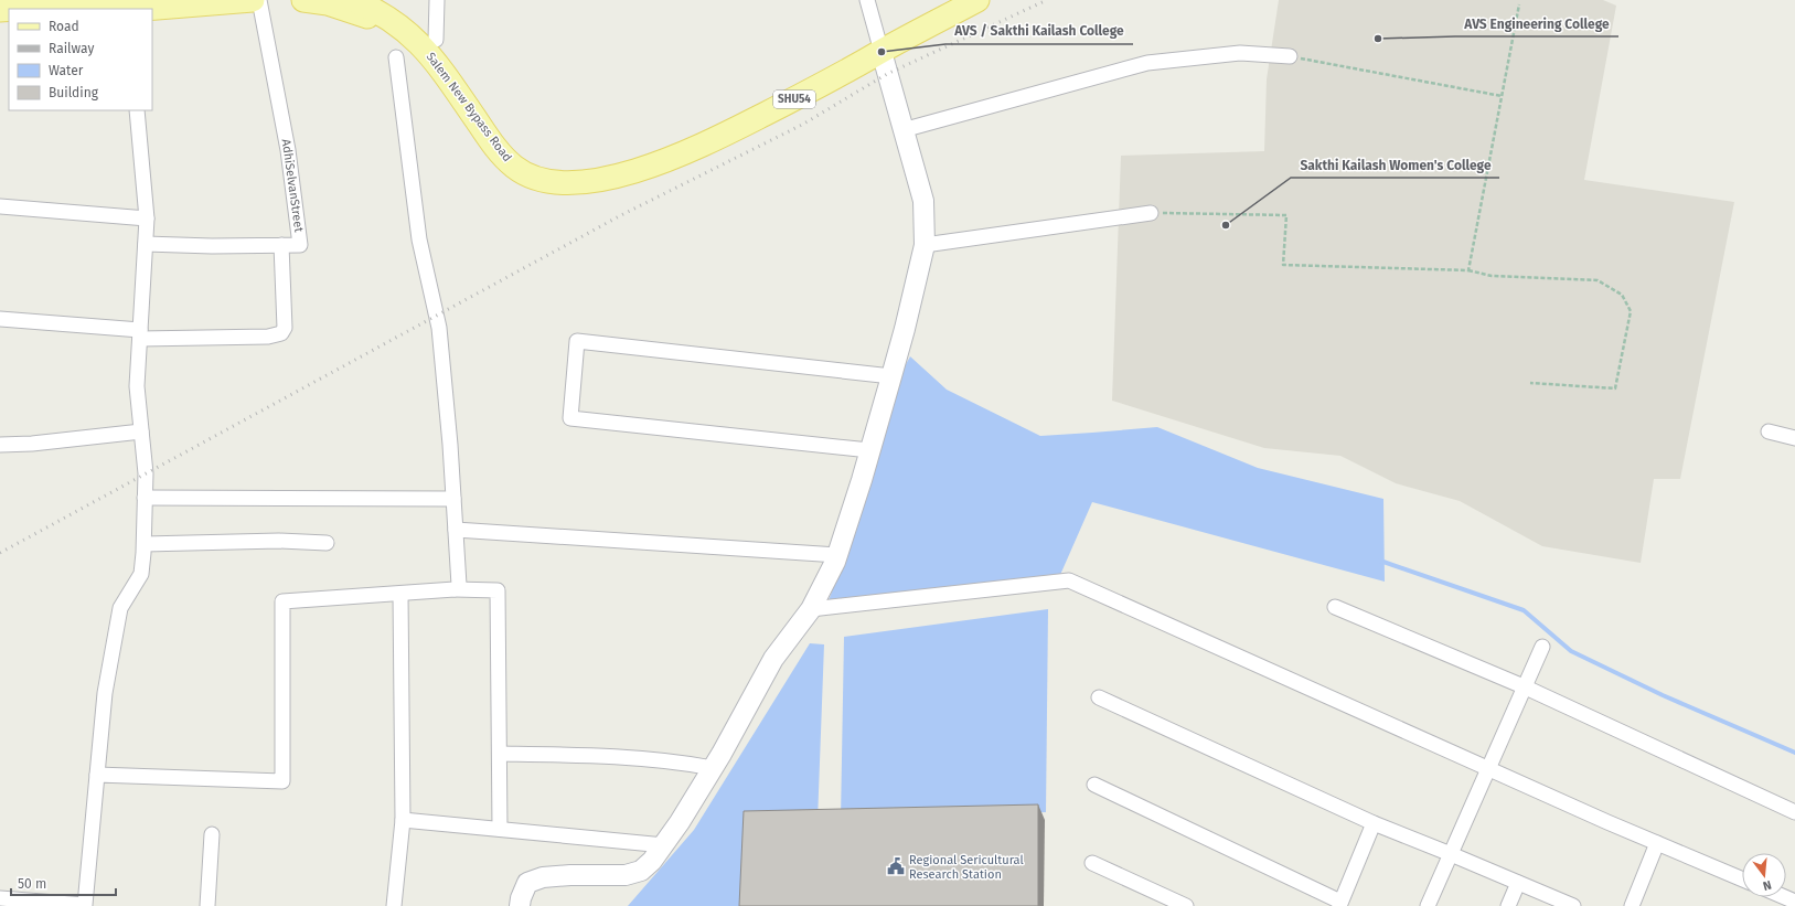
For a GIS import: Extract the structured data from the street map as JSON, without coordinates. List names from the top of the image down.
{
  "streets": {
    "main road": ["SHU54", "Salem New Bypass Road"],
    "street": ["AdhiSelvanStreet"]
  },
  "places": {
    "other": ["AVS Engineering College", "AVS / Sakthi Kailash College", "Sakthi Kailash Women's College"],
    "public building": ["Regional Sericultural Research Station"]
  },
  "legend": [
    "Road",
    "Railway",
    "Water",
    "Building"
  ],
  "scale_bar": "50 m",
  "north": "bottom"
}
